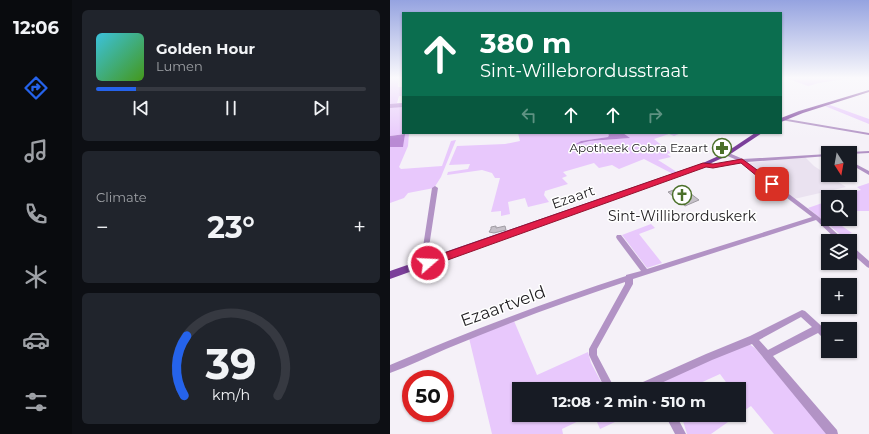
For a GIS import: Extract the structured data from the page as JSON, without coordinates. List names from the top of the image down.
{
  "streets": {
    "main road": ["Ezaart"],
    "street": ["Ezaartveld"]
  },
  "places": {
    "pharmacy": ["Apotheek Cobra Ezaart"],
    "church": ["Sint-Willibrorduskerk"]
  },
  "north": "bottom",
  "page": {
    "tabs": "12:06",
    "turn": ["380 m", "Sint-Willebrordusstraat"],
    "song": ["Golden Hour", "Lumen"],
    "map_buttons": ["+", "−"],
    "tile": "Climate",
    "heat": ["−", "23°", "+"],
    "limit": "50",
    "trip": "12:08 · 2 min · 510 m",
    "gauge": ["39", "km/h"]
  }
}
